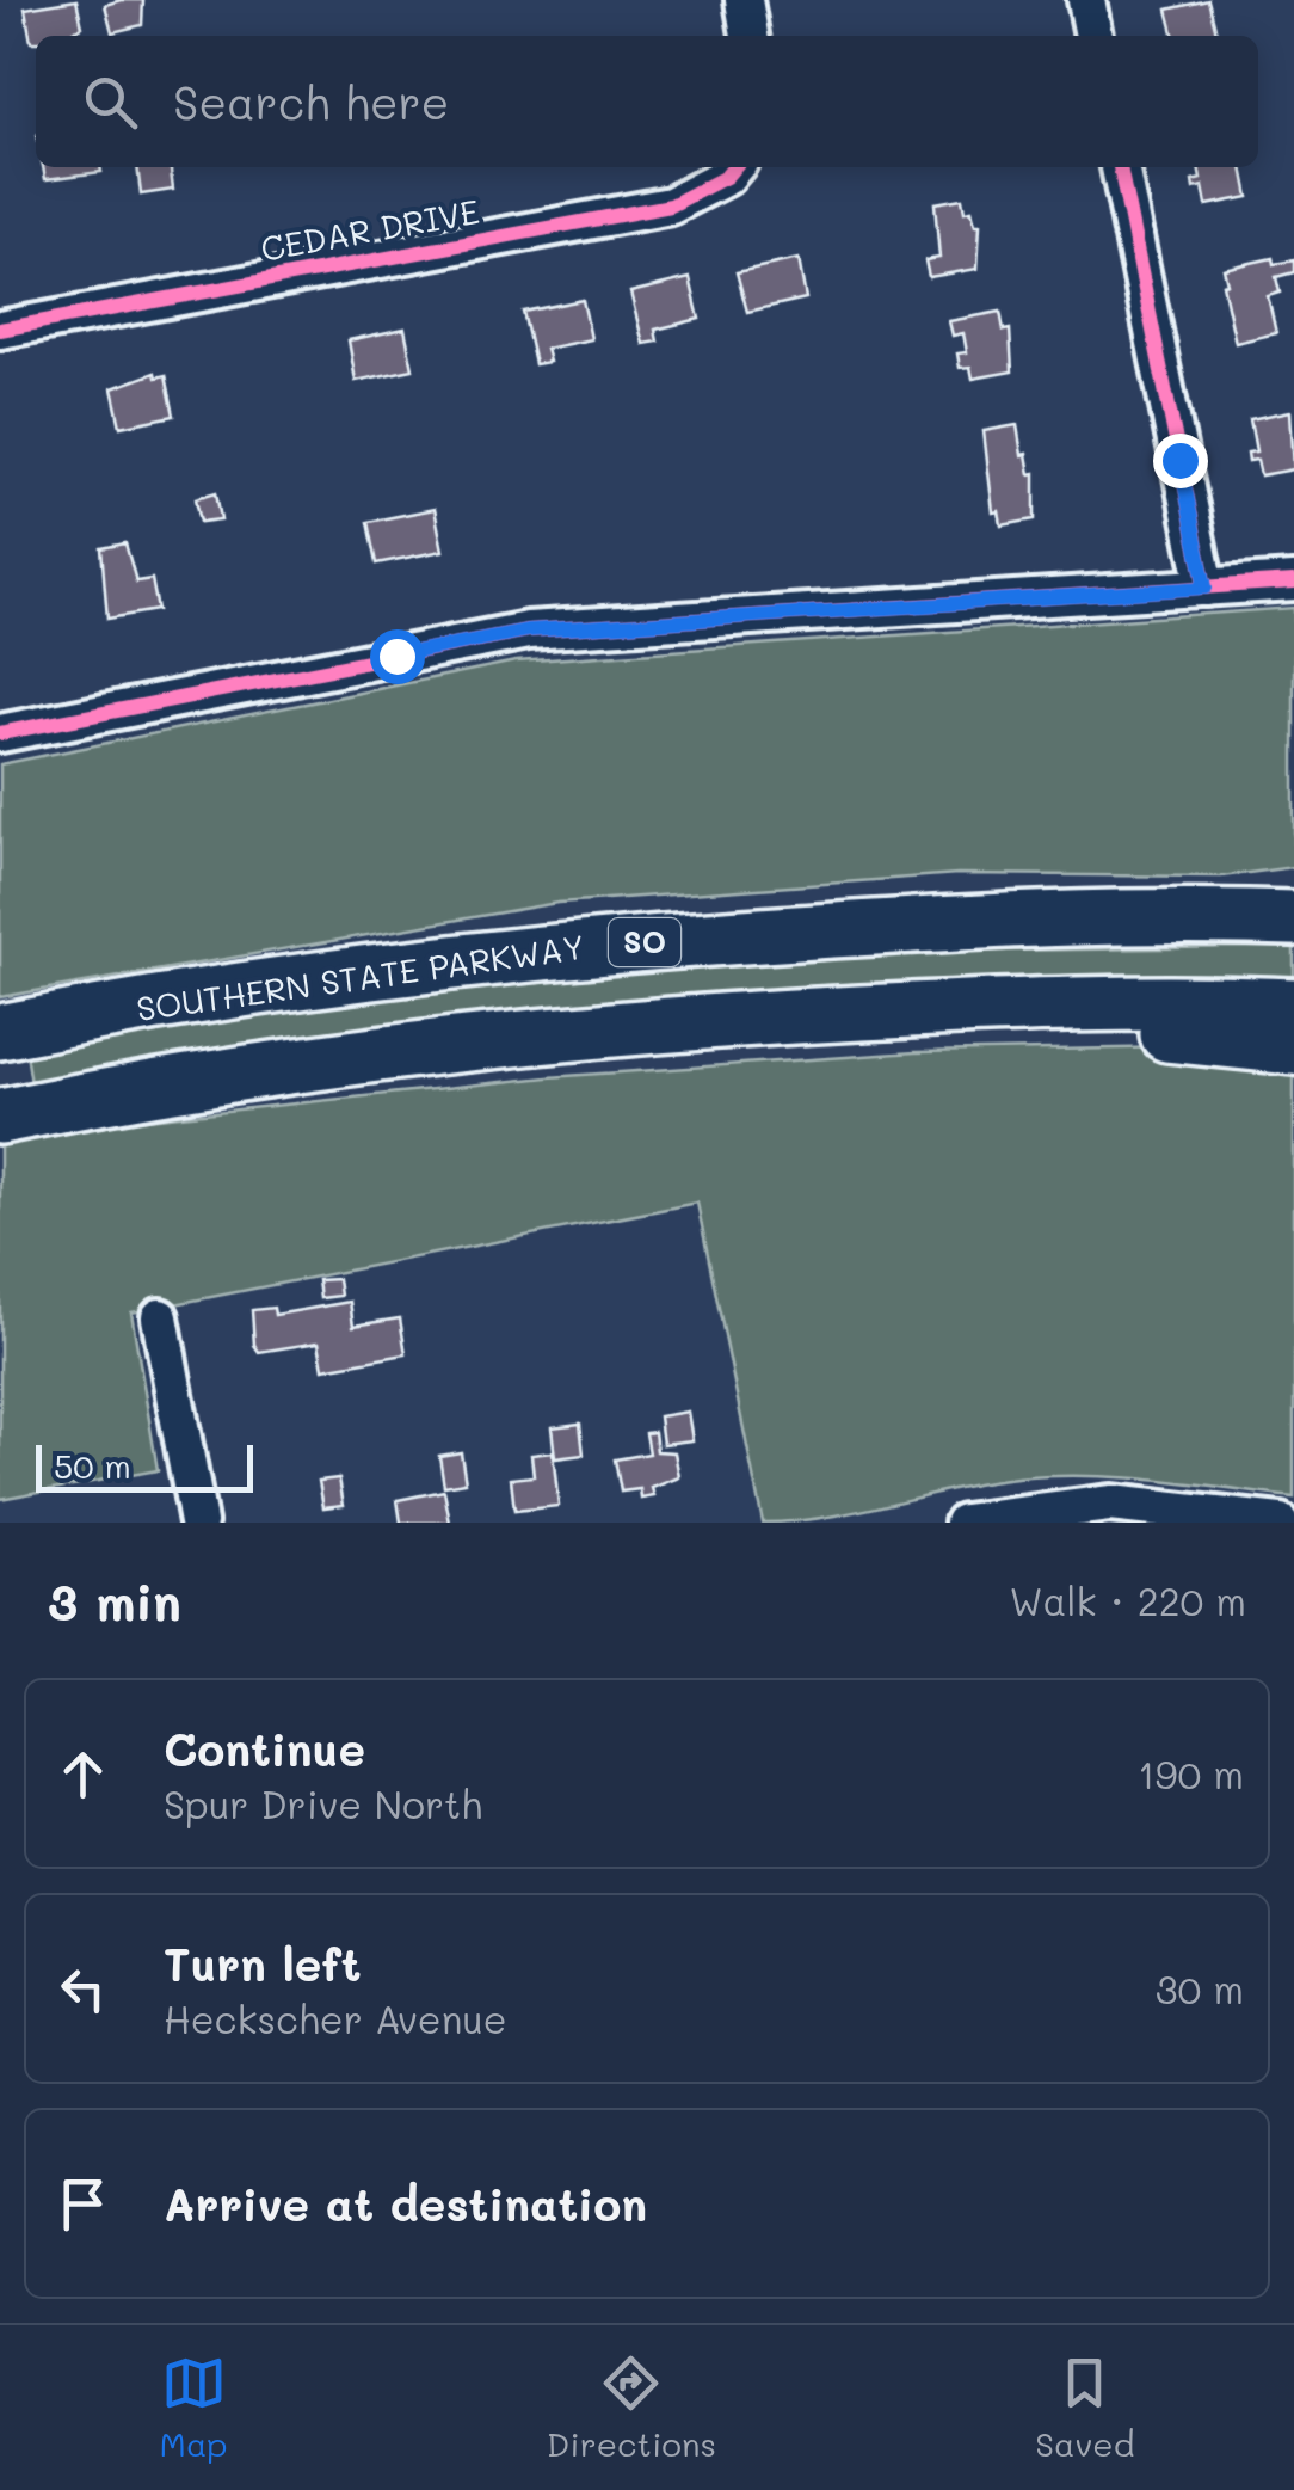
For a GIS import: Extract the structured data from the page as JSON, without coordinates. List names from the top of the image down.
{
  "streets": {
    "highway": ["SO", "SOUTHERN STATE PARKWAY"],
    "street": ["CEDAR DRIVE"]
  },
  "scale_bar": "50 m",
  "page": {
    "search": "Search here",
    "scale": "50 m",
    "heading": ["3 min", "Walk · 220 m"],
    "list": [
      ["Continue", "Spur Drive North", "190 m"],
      ["Turn left", "Heckscher Avenue", "30 m"],
      "Arrive at destination"
    ],
    "nav": ["Map", "Directions", "Saved"]
  }
}
